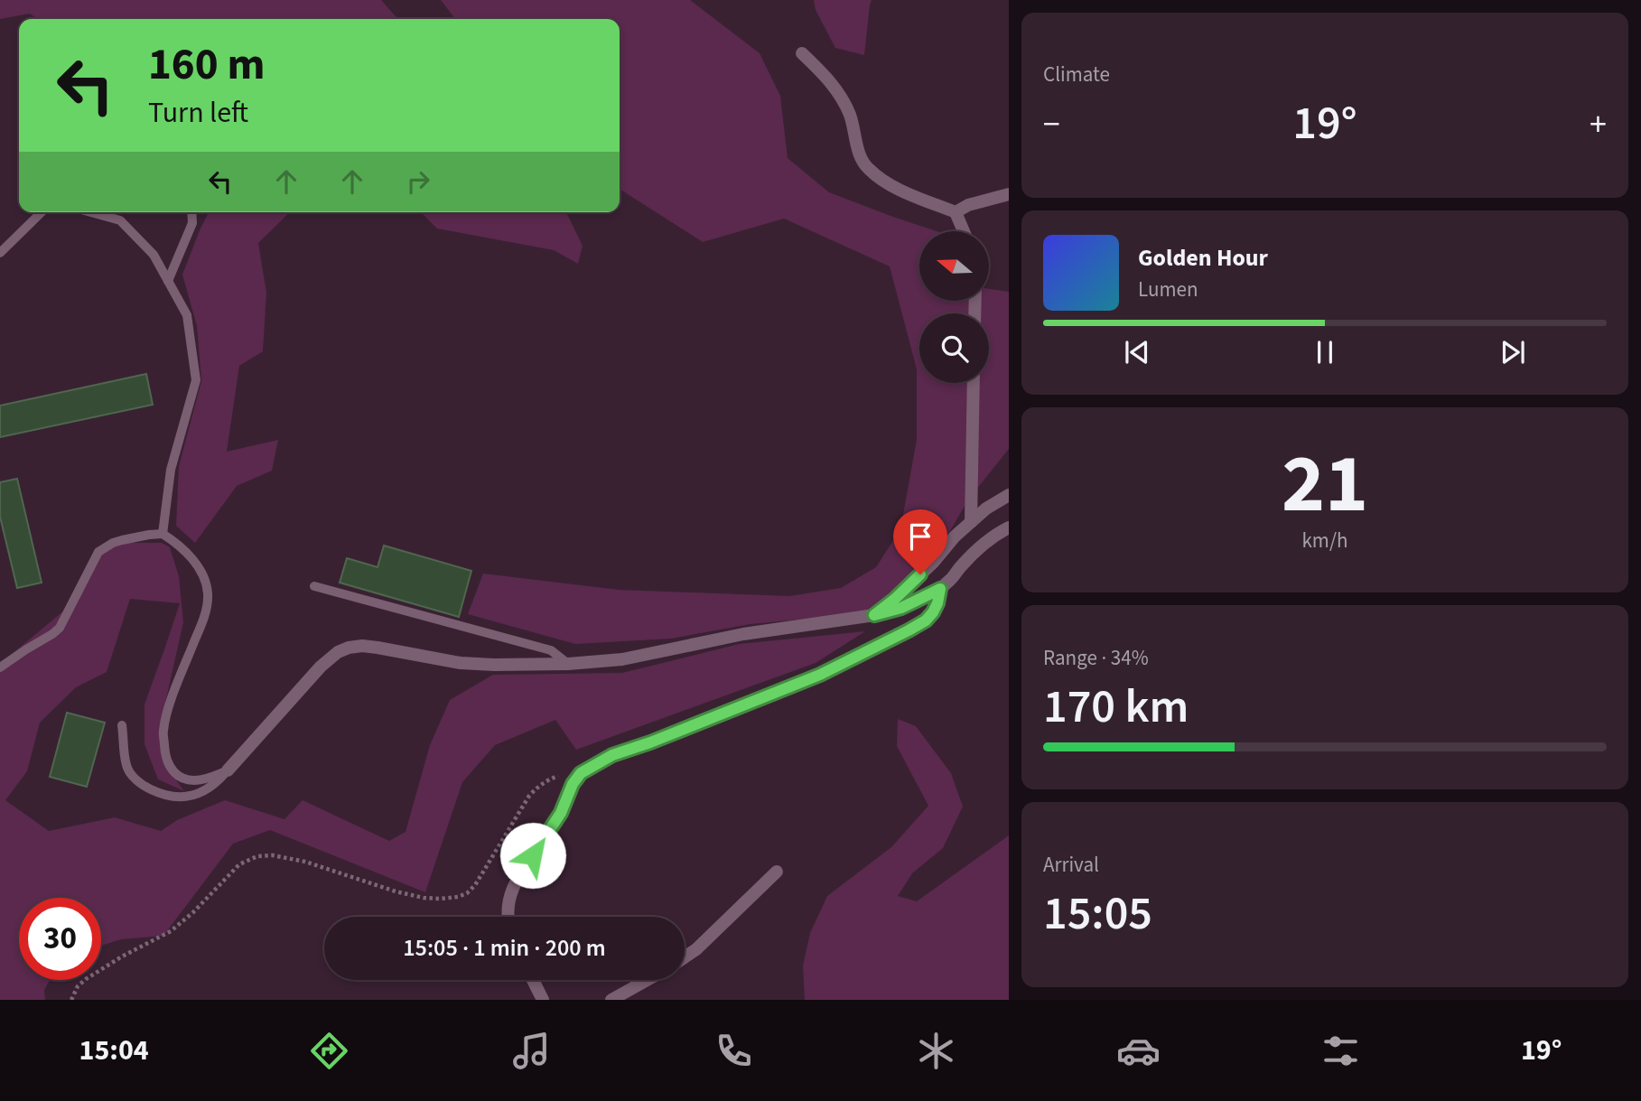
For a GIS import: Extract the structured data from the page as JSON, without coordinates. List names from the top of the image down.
{
  "north": "left",
  "page": {
    "tile": [
      "Climate",
      ["21", "km/h"],
      ["Range · 34%", "170 km"],
      ["Arrival", "15:05"]
    ],
    "turn": ["160 m", "Turn left"],
    "heat": ["−", "19°", "+"],
    "song": ["Golden Hour", "Lumen"],
    "limit": "30",
    "trip": "15:05 · 1 min · 200 m",
    "tabs": ["15:04", "19°"]
  }
}
